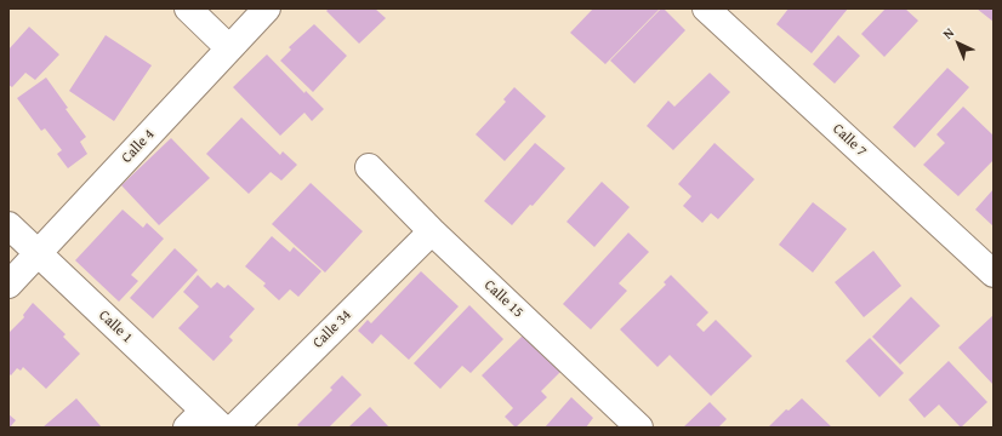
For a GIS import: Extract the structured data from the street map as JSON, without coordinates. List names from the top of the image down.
{
  "streets": {
    "street": [
      "Calle 7",
      "Calle 4",
      "Calle 15",
      "Calle 1",
      "Calle 34"
    ]
  },
  "crossings": [
    ["Calle 4", "Calle 1"],
    ["Calle 15", "Calle 34"]
  ],
  "north": "top left"
}
